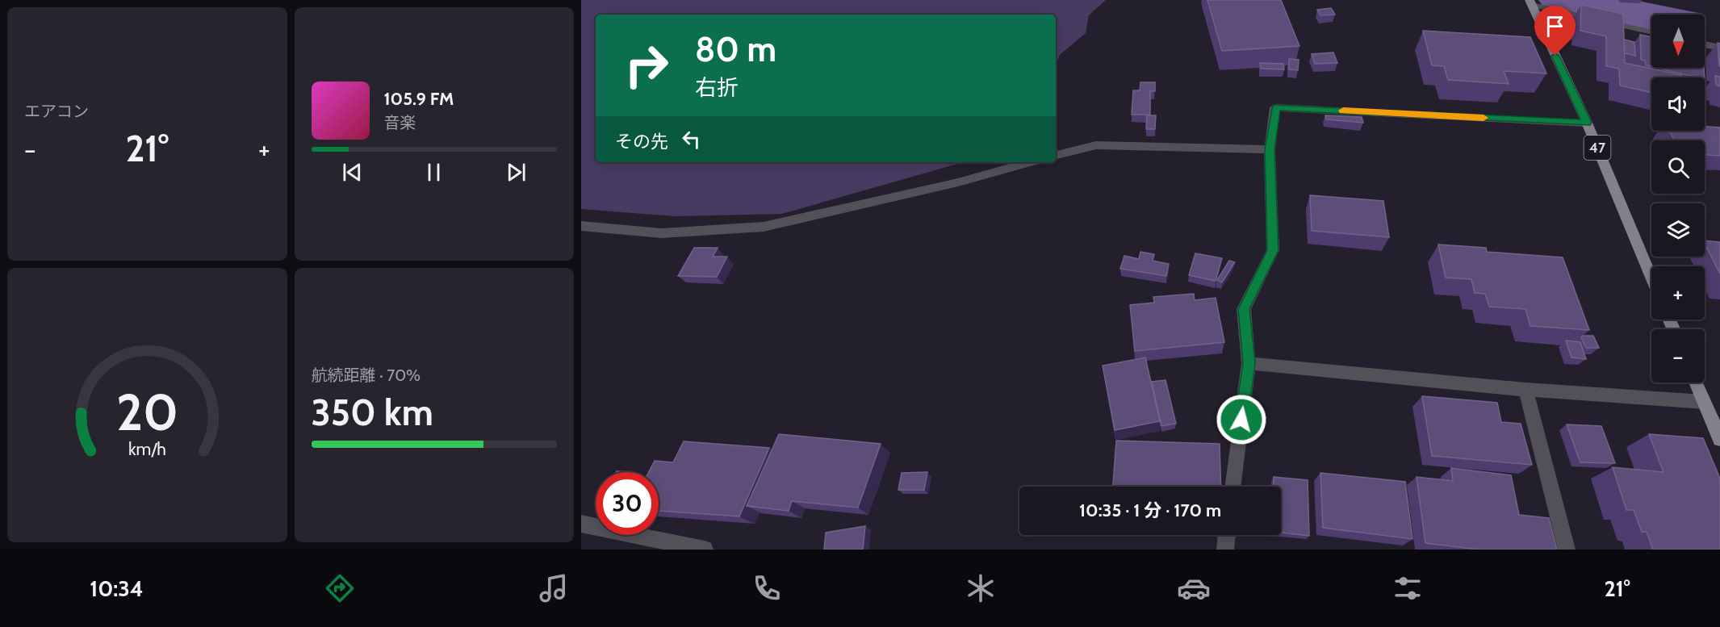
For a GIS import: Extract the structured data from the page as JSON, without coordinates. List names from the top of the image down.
{
  "streets": {
    "main road": ["47"]
  },
  "north": "bottom",
  "page": {
    "tile": [
      "エアコン",
      ["航続距離 · 70%", "350 km"]
    ],
    "map_buttons": ["+", "−"],
    "turn": ["80 m", "右折"],
    "song": ["105.9 FM", "音楽"],
    "then": "その先",
    "heat": ["−", "21°", "+"],
    "limit": "30",
    "trip": "10:35 · 1 分 · 170 m",
    "tabs": ["10:34", "21°"],
    "gauge": ["20", "km/h"]
  }
}
